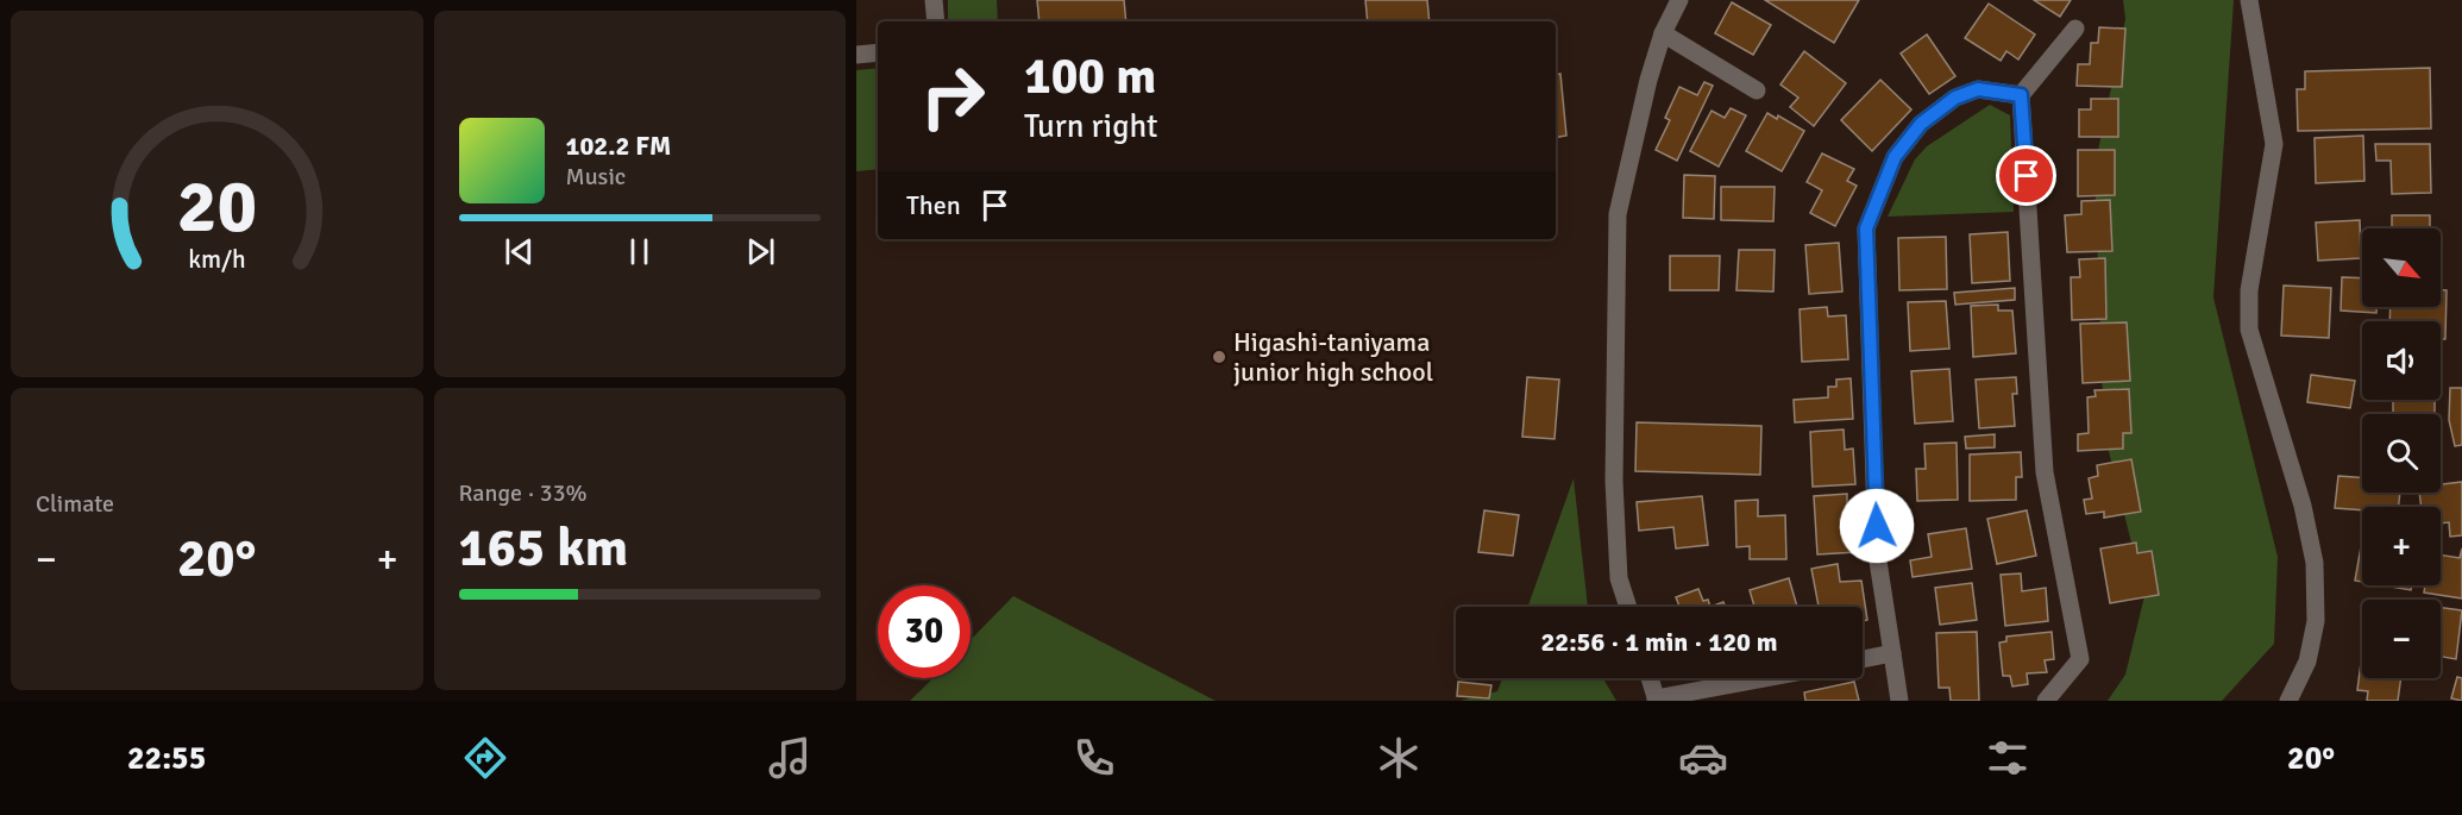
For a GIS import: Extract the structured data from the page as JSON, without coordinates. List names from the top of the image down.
{
  "places": ["Higashi-taniyama junior high school"],
  "north": "bottom right",
  "page": {
    "turn": ["100 m", "Turn right"],
    "song": ["102.2 FM", "Music"],
    "then": "Then",
    "map_buttons": ["+", "−"],
    "tile": [
      "Climate",
      ["Range · 33%", "165 km"]
    ],
    "heat": ["−", "20°", "+"],
    "limit": "30",
    "trip": "22:56 · 1 min · 120 m",
    "tabs": ["22:55", "20°"],
    "gauge": ["20", "km/h"]
  }
}
